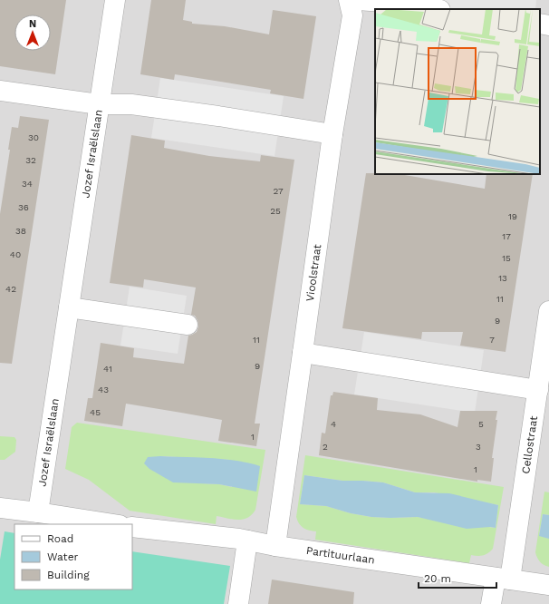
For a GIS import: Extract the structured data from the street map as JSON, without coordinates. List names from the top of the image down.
{
  "streets": {
    "street": [
      "Jozef Israëlslaan",
      "Vioolstraat",
      "Cellostraat",
      "Partituurlaan"
    ]
  },
  "crossings": [
    ["Vioolstraat", "Partituurlaan"],
    ["Cellostraat", "Partituurlaan"]
  ],
  "house_numbers": [
    "30",
    "32",
    "34",
    "27",
    "36",
    "25",
    "19",
    "38",
    "17",
    "40",
    "15",
    "13",
    "42",
    "11",
    "9",
    "11",
    "7",
    "9",
    "41",
    "43",
    "45",
    "4",
    "5",
    "1",
    "2",
    "3",
    "1"
  ],
  "legend": ["Road", "Water", "Building"],
  "scale_bar": "20 m",
  "north": "top"
}
